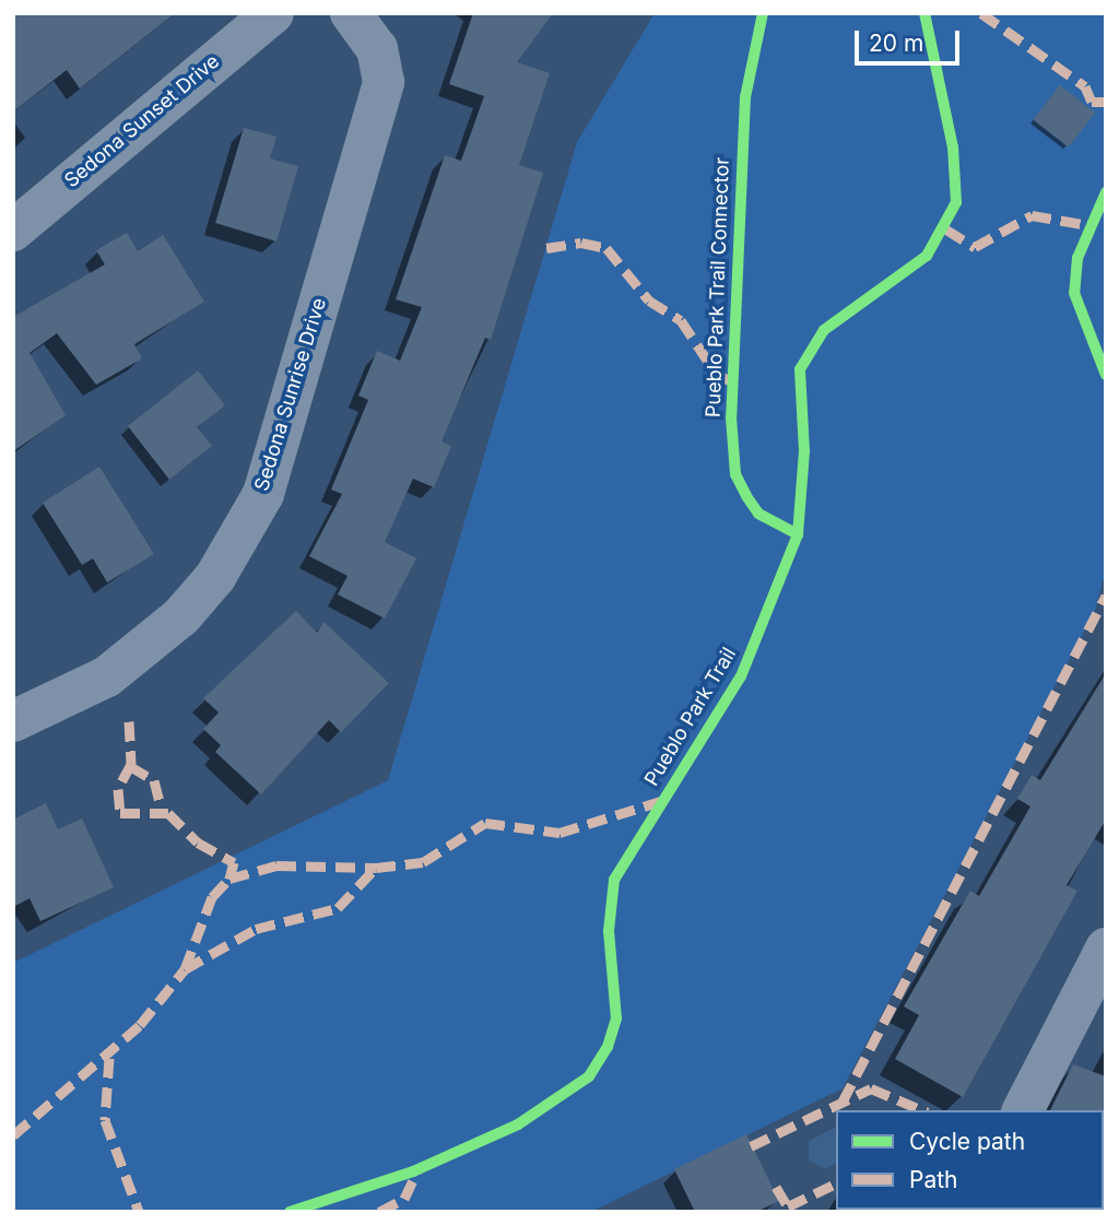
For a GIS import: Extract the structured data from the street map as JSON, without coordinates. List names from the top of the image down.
{
  "streets": {
    "street": ["Sedona Sunset Drive", "Sedona Sunrise Drive"],
    "cycle path": ["Pueblo Park Trail Connector", "Pueblo Park Trail"]
  },
  "legend": ["Cycle path", "Path"],
  "scale_bar": "20 m"
}
